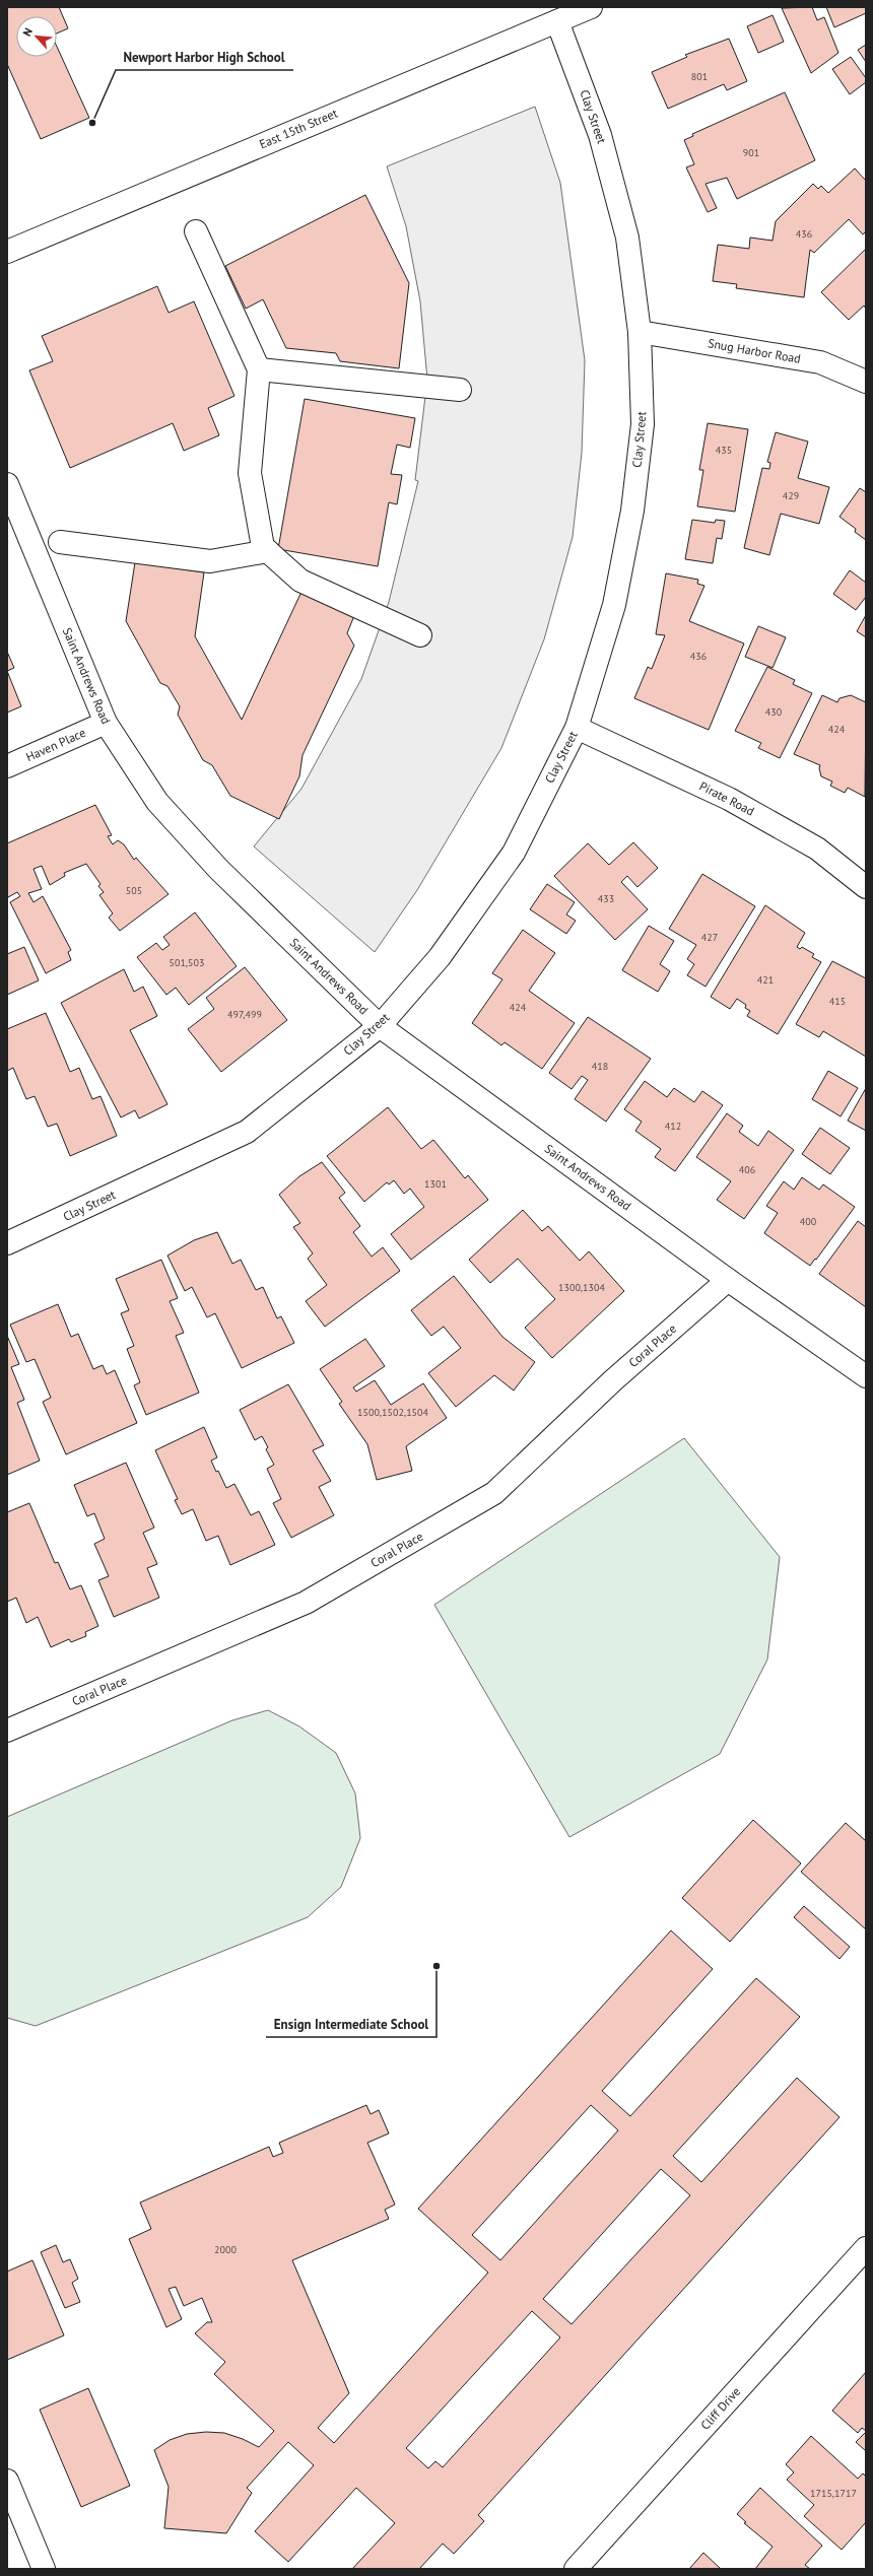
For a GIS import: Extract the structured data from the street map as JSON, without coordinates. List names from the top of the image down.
{
  "streets": {
    "street": [
      "Clay Street",
      "East 15th Street",
      "Snug Harbor Road",
      "Saint Andrews Road",
      "Haven Place",
      "Pirate Road",
      "Coral Place",
      "Cliff Drive"
    ]
  },
  "crossings": [
    ["Clay Street", "East 15th Street"],
    ["Clay Street", "Snug Harbor Road"],
    ["Clay Street", "Saint Andrews Road"],
    ["Clay Street", "Pirate Road"],
    ["Saint Andrews Road", "Haven Place"],
    ["Saint Andrews Road", "Coral Place"]
  ],
  "places": ["Newport Harbor High School", "Ensign Intermediate School"],
  "house_numbers": [
    "801",
    "901",
    "436",
    "435",
    "429",
    "436",
    "430",
    "424",
    "505",
    "433",
    "427",
    "501,503",
    "421",
    "415",
    "424",
    "497,499",
    "418",
    "412",
    "406",
    "1301",
    "400",
    "1300,1304",
    "1500,1502,1504",
    "2000",
    "1715,1717"
  ],
  "north": "top left"
}
